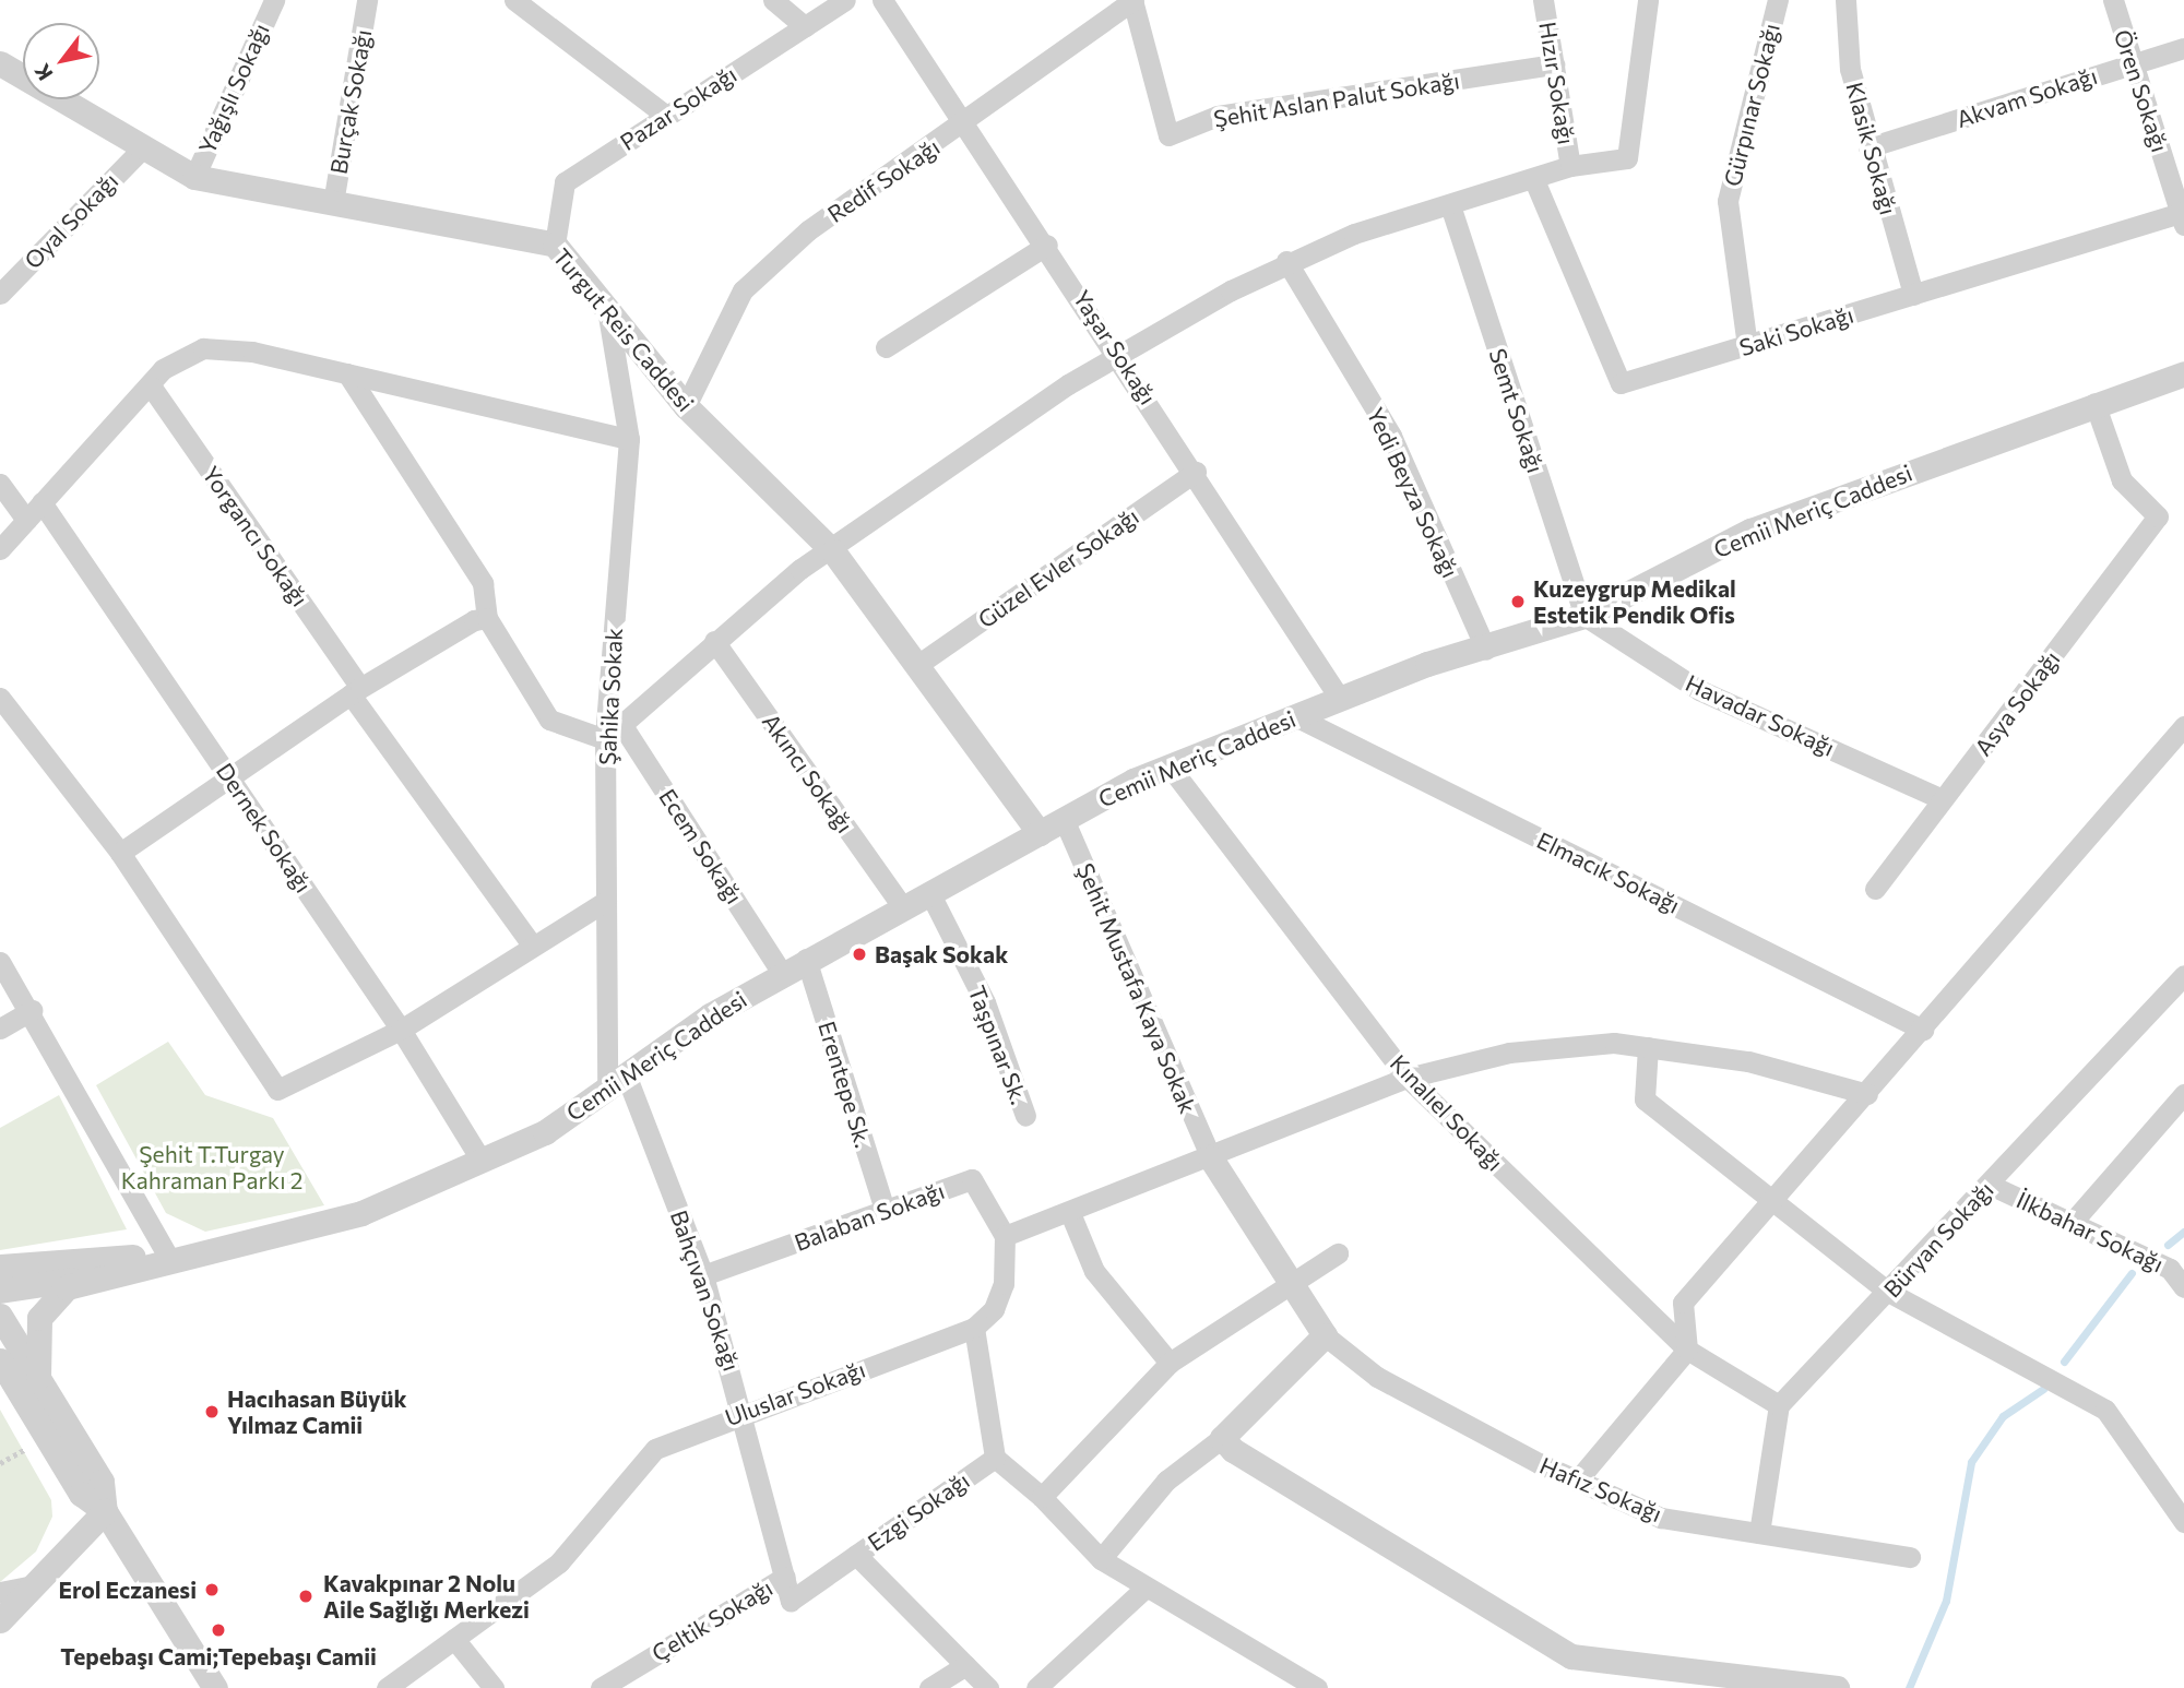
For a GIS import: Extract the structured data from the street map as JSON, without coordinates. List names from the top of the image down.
{
  "streets": {
    "street": [
      "Hızır Sokağı",
      "Yağışlı Sokağı",
      "Ören Sokağı",
      "Akvam Sokağı",
      "Şehit Aslan Palut Sokağı",
      "Burçak Sokağı",
      "Gürpınar Sokağı",
      "Pazar Sokağı",
      "Klasik Sokağı",
      "Redif Sokağı",
      "Oyal Sokağı",
      "Turgut Reis Caddesi",
      "Saki Sokağı",
      "Yaşar Sokağı",
      "Semt Sokağı",
      "Yedi Beyza Sokağı",
      "Cemii Meriç Caddesi",
      "Yorgancı Sokağı",
      "Güzel Evler Sokağı",
      "Şahika Sokak",
      "Asya Sokağı",
      "Havadar Sokağı",
      "Akıncı Sokağı",
      "Dernek Sokağı",
      "Ecem Sokağı",
      "Elmacık Sokağı",
      "Şehit Mustafa Kaya Sokak",
      "Taşpınar Sk.",
      "Erentepe Sk.",
      "Kınalıel Sokağı",
      "Balaban Sokağı",
      "İlkbahar Sokağı",
      "Büryan Sokağı",
      "Bahçıvan Sokağı",
      "Uluslar Sokağı",
      "Hafız Sokağı",
      "Ezgi Sokağı",
      "Çeltik Sokağı"
    ]
  },
  "crossings": [
    ["Hızır Sokağı", "Şehit Aslan Palut Sokağı"],
    ["Yağışlı Sokağı", "Turgut Reis Caddesi"],
    ["Ören Sokağı", "Akvam Sokağı"],
    ["Ören Sokağı", "Saki Sokağı"],
    ["Akvam Sokağı", "Klasik Sokağı"],
    ["Şehit Aslan Palut Sokağı", "Redif Sokağı"],
    ["Burçak Sokağı", "Turgut Reis Caddesi"],
    ["Gürpınar Sokağı", "Saki Sokağı"],
    ["Pazar Sokağı", "Turgut Reis Caddesi"],
    ["Klasik Sokağı", "Saki Sokağı"],
    ["Redif Sokağı", "Turgut Reis Caddesi"],
    ["Redif Sokağı", "Yaşar Sokağı"],
    ["Oyal Sokağı", "Turgut Reis Caddesi"],
    ["Turgut Reis Caddesi", "Cemii Meriç Caddesi"],
    ["Turgut Reis Caddesi", "Güzel Evler Sokağı"],
    ["Turgut Reis Caddesi", "Şahika Sokak"],
    ["Yaşar Sokağı", "Cemii Meriç Caddesi"],
    ["Yaşar Sokağı", "Güzel Evler Sokağı"],
    ["Semt Sokağı", "Cemii Meriç Caddesi"],
    ["Semt Sokağı", "Havadar Sokağı"],
    ["Yedi Beyza Sokağı", "Cemii Meriç Caddesi"],
    ["Cemii Meriç Caddesi", "Şahika Sokak"],
    ["Cemii Meriç Caddesi", "Asya Sokağı"],
    ["Cemii Meriç Caddesi", "Havadar Sokağı"],
    ["Cemii Meriç Caddesi", "Akıncı Sokağı"],
    ["Cemii Meriç Caddesi", "Dernek Sokağı"],
    ["Cemii Meriç Caddesi", "Ecem Sokağı"],
    ["Cemii Meriç Caddesi", "Elmacık Sokağı"],
    ["Cemii Meriç Caddesi", "Şehit Mustafa Kaya Sokak"],
    ["Cemii Meriç Caddesi", "Taşpınar Sk."],
    ["Cemii Meriç Caddesi", "Erentepe Sk."],
    ["Cemii Meriç Caddesi", "Kınalıel Sokağı"],
    ["Cemii Meriç Caddesi", "Bahçıvan Sokağı"],
    ["Şahika Sokak", "Bahçıvan Sokağı"],
    ["Asya Sokağı", "Havadar Sokağı"],
    ["Erentepe Sk.", "Balaban Sokağı"],
    ["Kınalıel Sokağı", "Büryan Sokağı"],
    ["Balaban Sokağı", "Bahçıvan Sokağı"],
    ["Balaban Sokağı", "Uluslar Sokağı"],
    ["İlkbahar Sokağı", "Büryan Sokağı"],
    ["Bahçıvan Sokağı", "Uluslar Sokağı"],
    ["Bahçıvan Sokağı", "Ezgi Sokağı"],
    ["Bahçıvan Sokağı", "Çeltik Sokağı"]
  ],
  "parks": ["Şehit T.Turgay Kahraman Parkı 2"],
  "places": [
    "Kuzeygrup Medikal Estetik Pendik Ofis",
    "Başak Sokak",
    "Hacıhasan Büyük Yılmaz Camii",
    "Erol Eczanesi",
    "Kavakpınar 2 Nolu Aile Sağlığı Merkezi",
    "Tepebaşı Cami;Tepebaşı Camii"
  ],
  "north": "bottom left"
}
